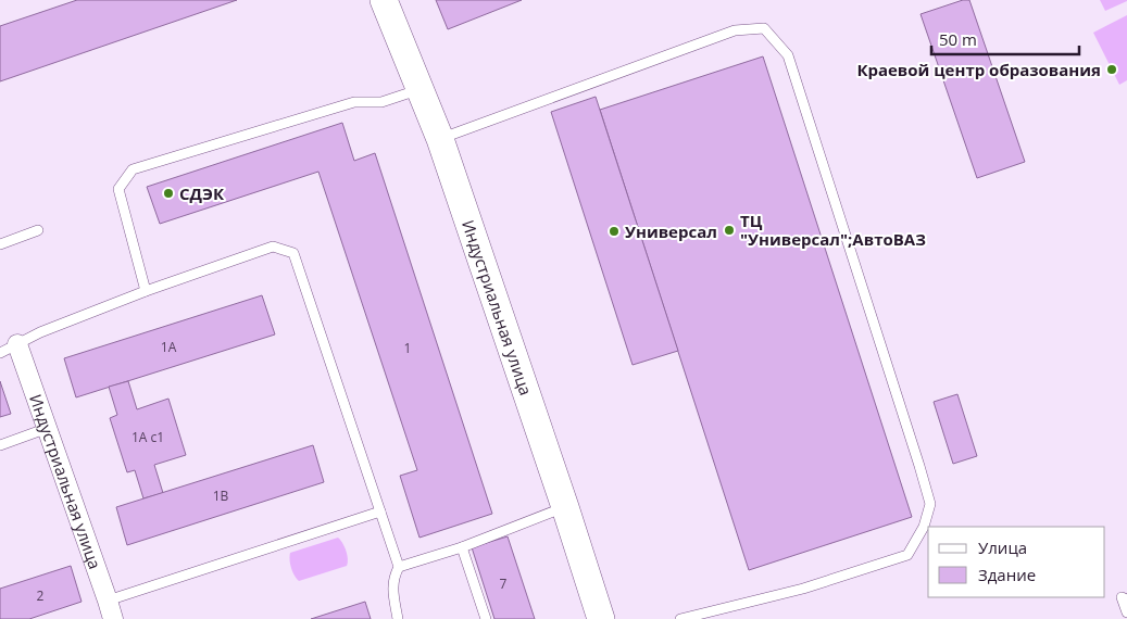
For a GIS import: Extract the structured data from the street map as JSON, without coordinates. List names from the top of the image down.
{
  "streets": {
    "main road": ["Индустриальная улица"]
  },
  "places": [
    "Краевой центр образования",
    "СДЭК",
    "ТЦ \"Универсал\";АвтоВАЗ",
    "Универсал"
  ],
  "house_numbers": [
    "1А",
    "1",
    "1А с1",
    "1В",
    "7",
    "2"
  ],
  "legend": ["Улица", "Здание"],
  "scale_bar": "50 m"
}
